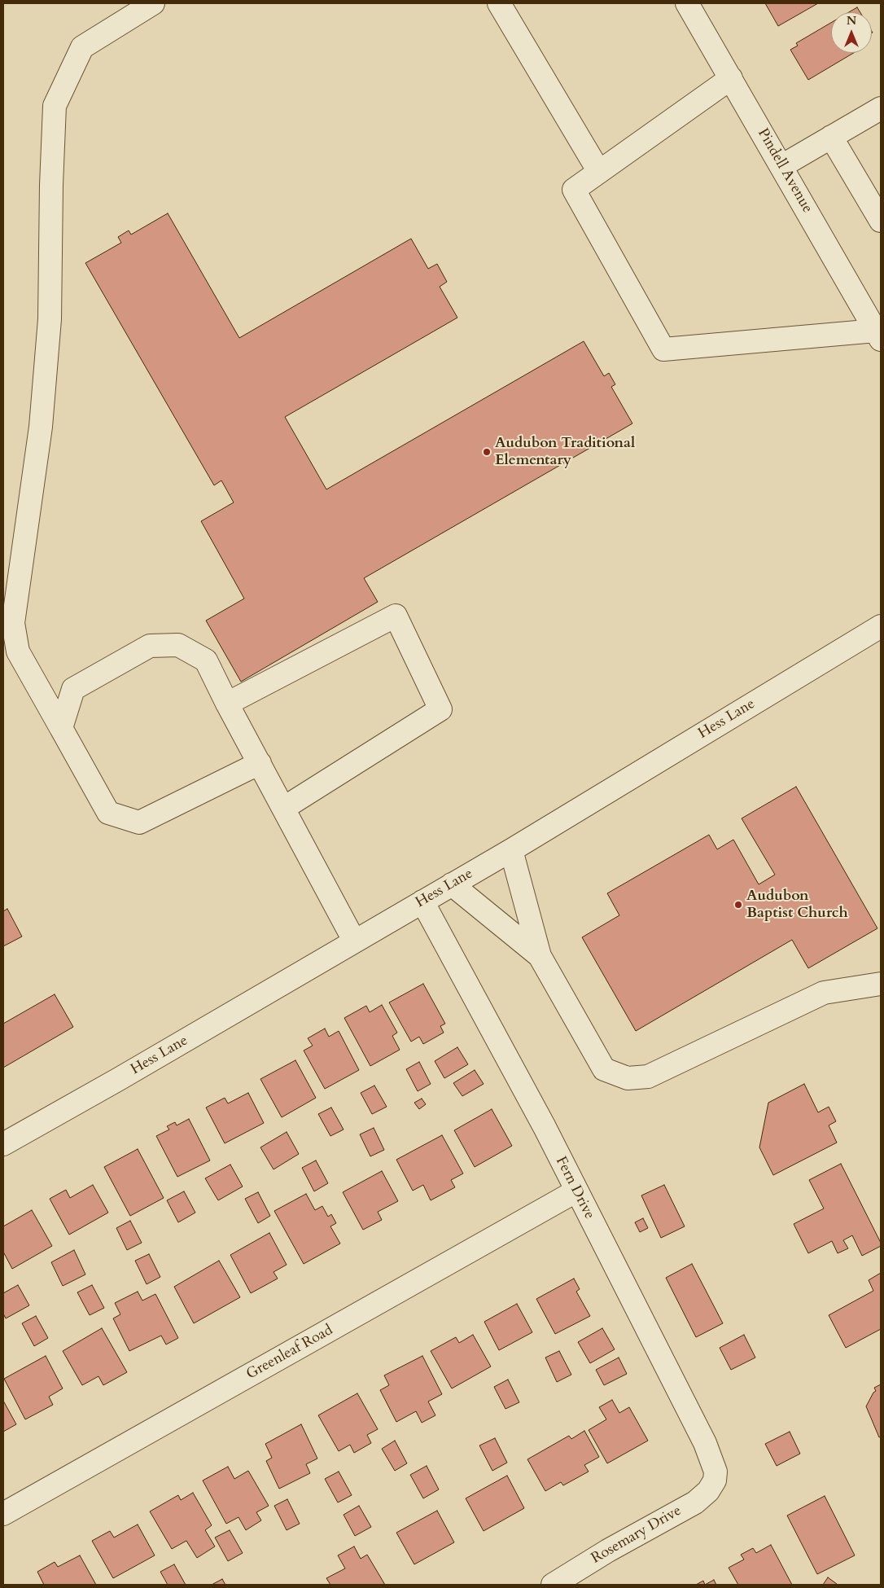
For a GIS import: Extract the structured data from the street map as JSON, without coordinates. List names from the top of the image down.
{
  "streets": {
    "street": [
      "Pindell Avenue",
      "Hess Lane",
      "Fern Drive",
      "Greenleaf Road",
      "Rosemary Drive"
    ]
  },
  "crossings": [
    ["Hess Lane", "Fern Drive"],
    ["Fern Drive", "Greenleaf Road"],
    ["Fern Drive", "Rosemary Drive"]
  ],
  "places": ["Audubon Traditional Elementary", "Audubon Baptist Church"],
  "north": "top"
}
